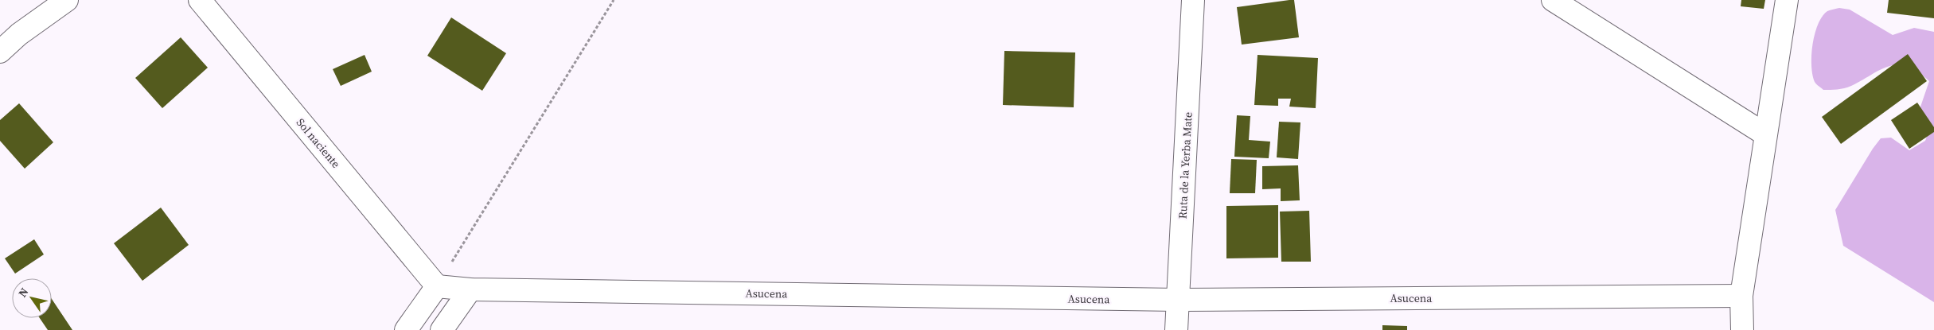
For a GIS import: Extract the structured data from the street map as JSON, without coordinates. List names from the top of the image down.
{
  "streets": {
    "street": ["Sol naciente", "Ruta de la Yerba Mate", "Asucena"]
  },
  "crossings": [
    ["Sol naciente", "Asucena"],
    ["Ruta de la Yerba Mate", "Asucena"]
  ],
  "north": "top left"
}
